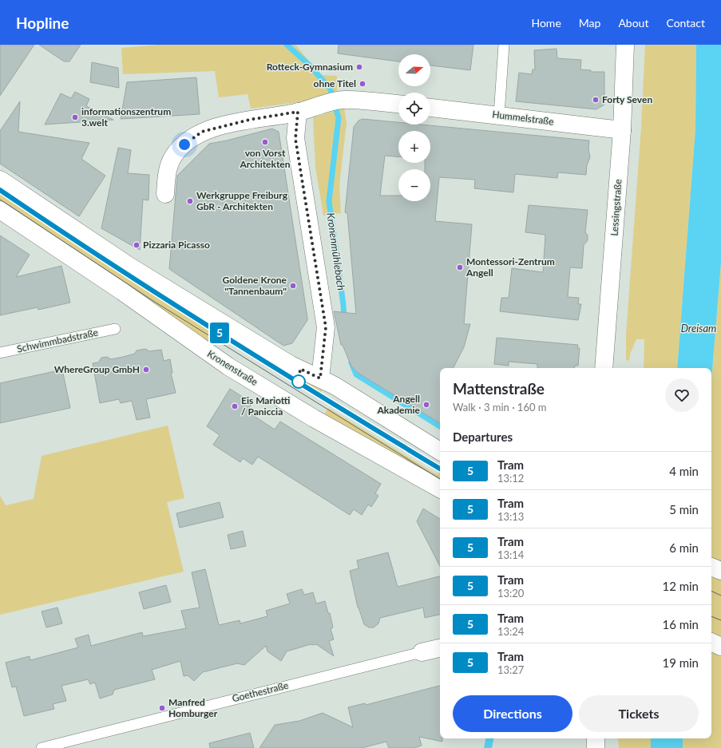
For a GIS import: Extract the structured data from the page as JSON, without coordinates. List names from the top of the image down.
{
  "streets": {
    "main road": [
      "Hummelstraße",
      "Lessingstraße",
      "Kronenstraße",
      "Goethestraße"
    ],
    "lane": ["Schwimmbadstraße"]
  },
  "crossings": [
    ["Hummelstraße", "Lessingstraße"]
  ],
  "water": ["Kronenmühlebach", "Dreisam"],
  "places": [
    "Rotteck-Gymnasium",
    "ohne Titel",
    "Forty Seven",
    "informationszentrum 3.welt",
    "von Vorst Architekten",
    "Werkgruppe Freiburg GbR - Architekten",
    "Pizzaria Picasso",
    "Montessori-Zentrum Angell",
    "Goldene Krone \"Tannenbaum\"",
    "WhereGroup GmbH",
    "Angell Akademie",
    "Eis Mariotti / Paniccia",
    "Manfred Homburger"
  ],
  "lines": ["tram line 5"],
  "north": "right",
  "page": {
    "header": "Hopline",
    "nav": [
      "Home",
      "Map",
      "About",
      "Contact"
    ],
    "on_map": "5",
    "map_buttons": ["+", "−"],
    "heading": [
      ["Mattenstraße", "Walk · 3 min · 160 m"],
      "Departures"
    ],
    "list": [
      {
        "mark": "5",
        "name": "Tram",
        "note": "13:12",
        "value": "4 min"
      },
      {
        "mark": "5",
        "name": "Tram",
        "note": "13:13",
        "value": "5 min"
      },
      {
        "mark": "5",
        "name": "Tram",
        "note": "13:14",
        "value": "6 min"
      },
      {
        "mark": "5",
        "name": "Tram",
        "note": "13:20",
        "value": "12 min"
      },
      {
        "mark": "5",
        "name": "Tram",
        "note": "13:24",
        "value": "16 min"
      },
      {
        "mark": "5",
        "name": "Tram",
        "note": "13:27",
        "value": "19 min"
      }
    ],
    "buttons": ["Directions", "Tickets"]
  }
}
